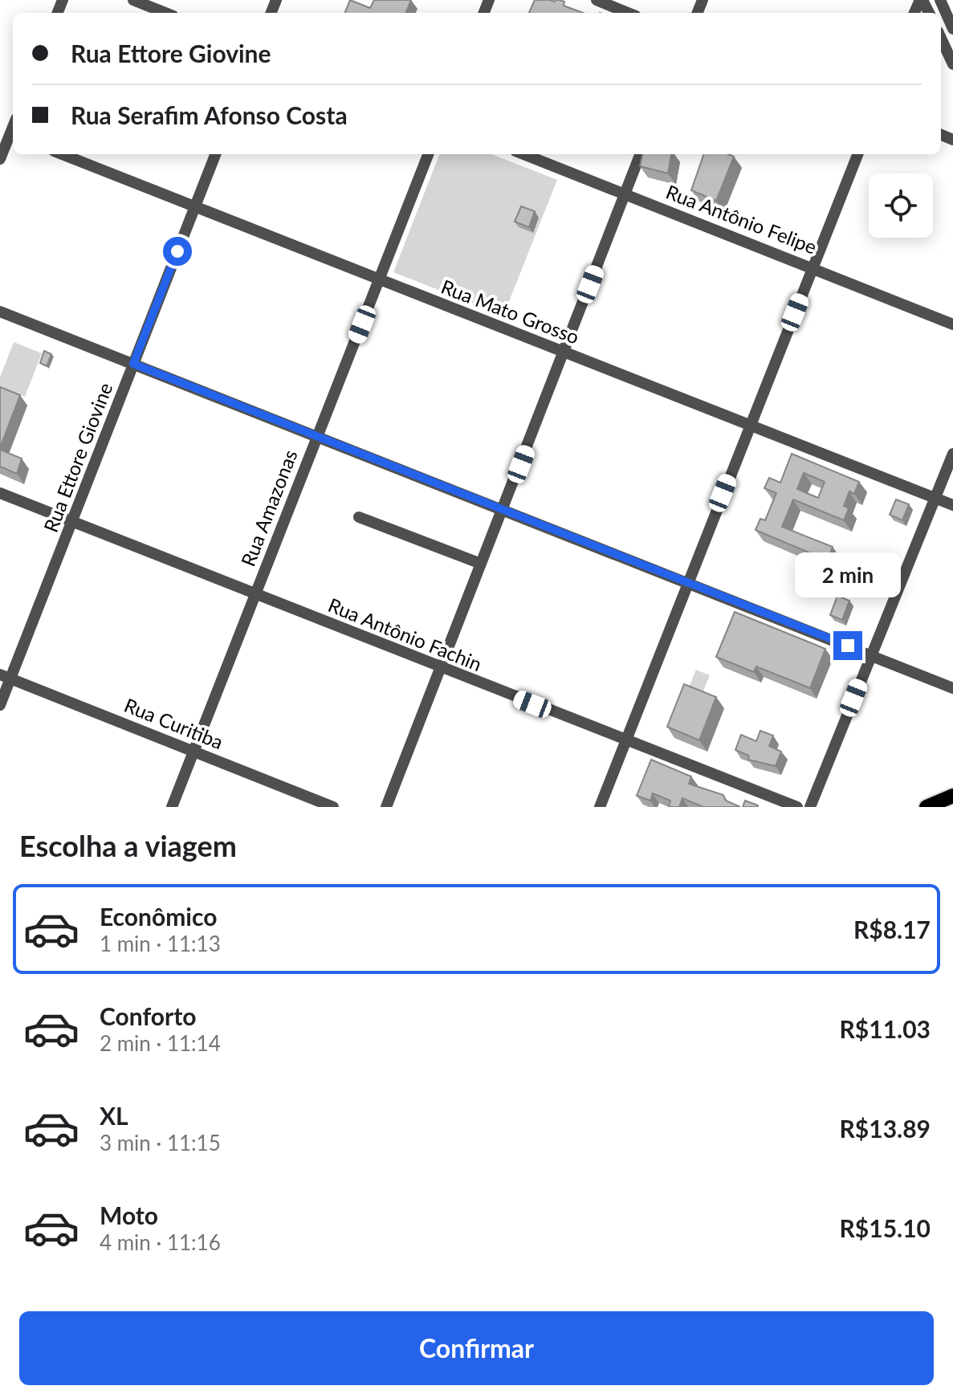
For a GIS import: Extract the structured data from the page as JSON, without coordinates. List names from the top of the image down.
{
  "streets": {
    "street": [
      "Rua Antônio Felipe",
      "Rua Mato Grosso",
      "Rua Ettore Giovine",
      "Rua Amazonas",
      "Rua Antônio Fachin",
      "Rua Curitiba"
    ]
  },
  "crossings": [
    ["Rua Mato Grosso", "Rua Ettore Giovine"],
    ["Rua Mato Grosso", "Rua Amazonas"],
    ["Rua Ettore Giovine", "Rua Antônio Fachin"],
    ["Rua Ettore Giovine", "Rua Curitiba"],
    ["Rua Amazonas", "Rua Antônio Fachin"],
    ["Rua Amazonas", "Rua Curitiba"]
  ],
  "page": {
    "banner": ["Rua Ettore Giovine", "Rua Serafim Afonso Costa"],
    "bubble": "2 min",
    "heading": "Escolha a viagem",
    "list": [
      {
        "name": "Econômico",
        "note": "1 min · 11:13",
        "value": "R$8.17"
      },
      {
        "name": "Conforto",
        "note": "2 min · 11:14",
        "value": "R$11.03"
      },
      {
        "name": "XL",
        "note": "3 min · 11:15",
        "value": "R$13.89"
      },
      {
        "name": "Moto",
        "note": "4 min · 11:16",
        "value": "R$15.10"
      }
    ],
    "buttons": "Confirmar"
  }
}
